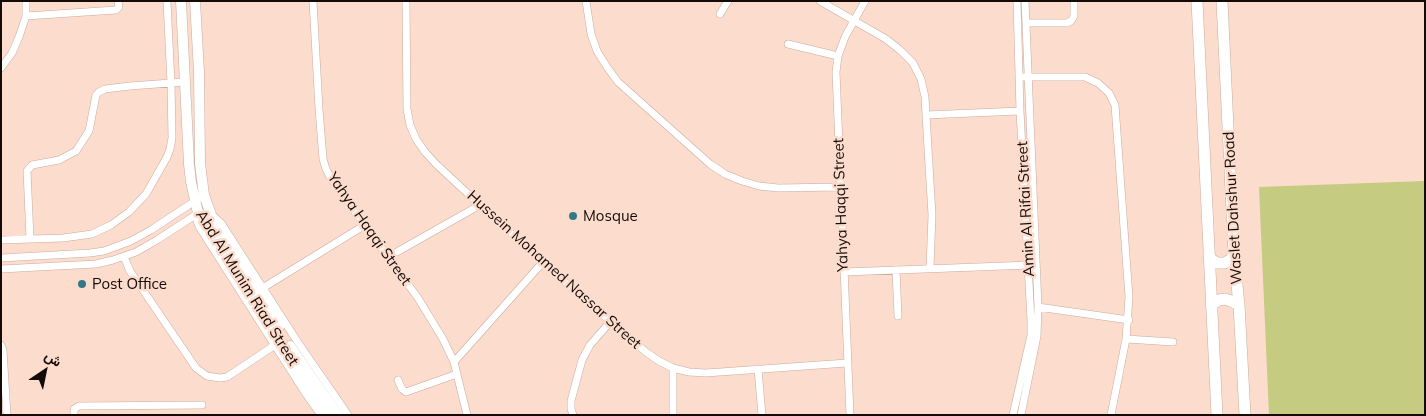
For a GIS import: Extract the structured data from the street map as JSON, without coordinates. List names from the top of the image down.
{
  "streets": {
    "main road": ["Waslet Dahshur Road"],
    "street": [
      "Yahya Haqqi Street",
      "Amin Al Rifai Street",
      "Hussein Mohamed Nassar Street",
      "Abd Al Munim Riad Street"
    ]
  },
  "crossings": [
    ["Yahya Haqqi Street", "Hussein Mohamed Nassar Street"]
  ],
  "places": ["Mosque", "Post Office"],
  "north": "top right"
}
